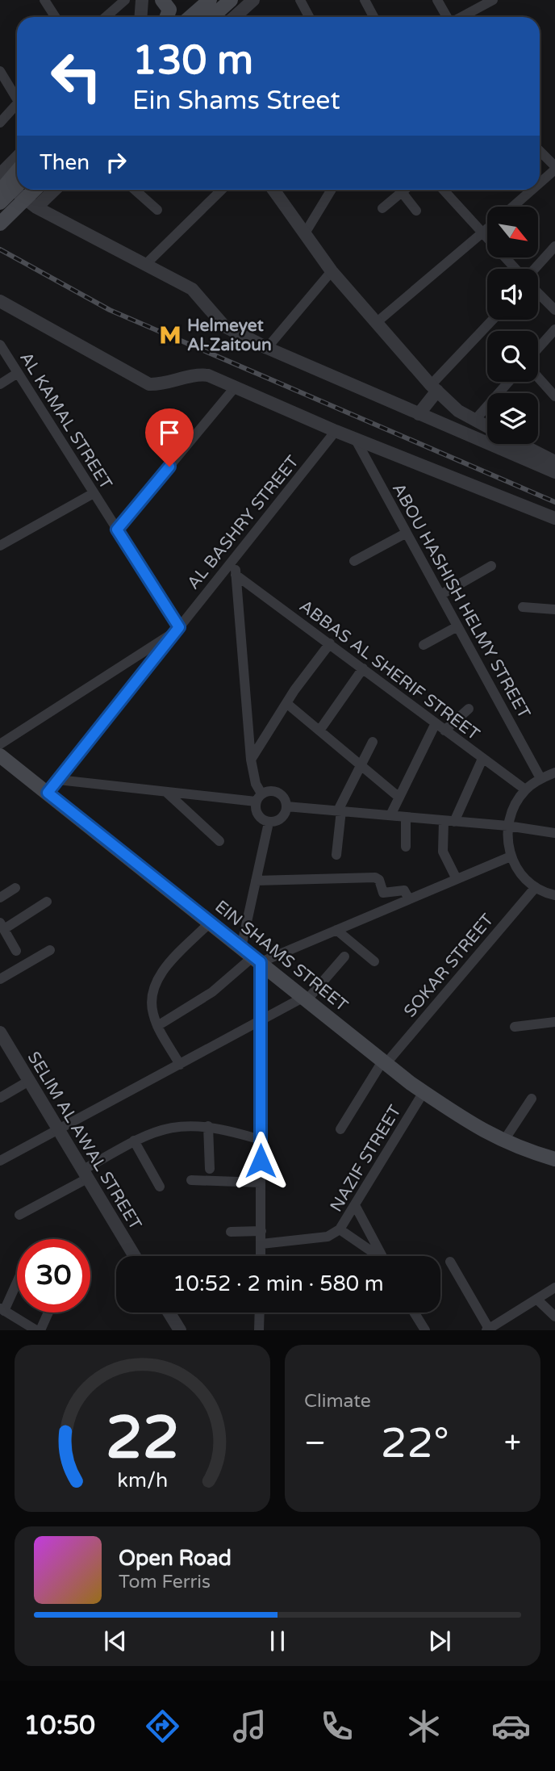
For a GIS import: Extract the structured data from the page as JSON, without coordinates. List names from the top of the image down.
{
  "streets": {
    "main road": ["EIN SHAMS STREET"],
    "street": [
      "AL KAMAL STREET",
      "AL BASHRY STREET",
      "ABOU HASHISH HELMY STREET",
      "ABBAS AL SHERIF STREET",
      "SOKAR STREET",
      "SELIM AL AWAL STREET",
      "NAZIF STREET"
    ]
  },
  "crossings": [
    ["AL KAMAL STREET", "AL BASHRY STREET"],
    ["AL BASHRY STREET", "EIN SHAMS STREET"],
    ["EIN SHAMS STREET", "SOKAR STREET"],
    ["EIN SHAMS STREET", "NAZIF STREET"]
  ],
  "places": {
    "metro station": ["Helmeyet Al-Zaitoun"]
  },
  "north": "bottom right",
  "page": {
    "turn": ["130 m", "Ein Shams Street"],
    "then": "Then",
    "limit": "30",
    "trip": "10:52 · 2 min · 580 m",
    "tile": "Climate",
    "heat": ["−", "22°", "+"],
    "song": ["Open Road", "Tom Ferris"],
    "tabs": "10:50",
    "gauge": ["22", "km/h"]
  }
}
